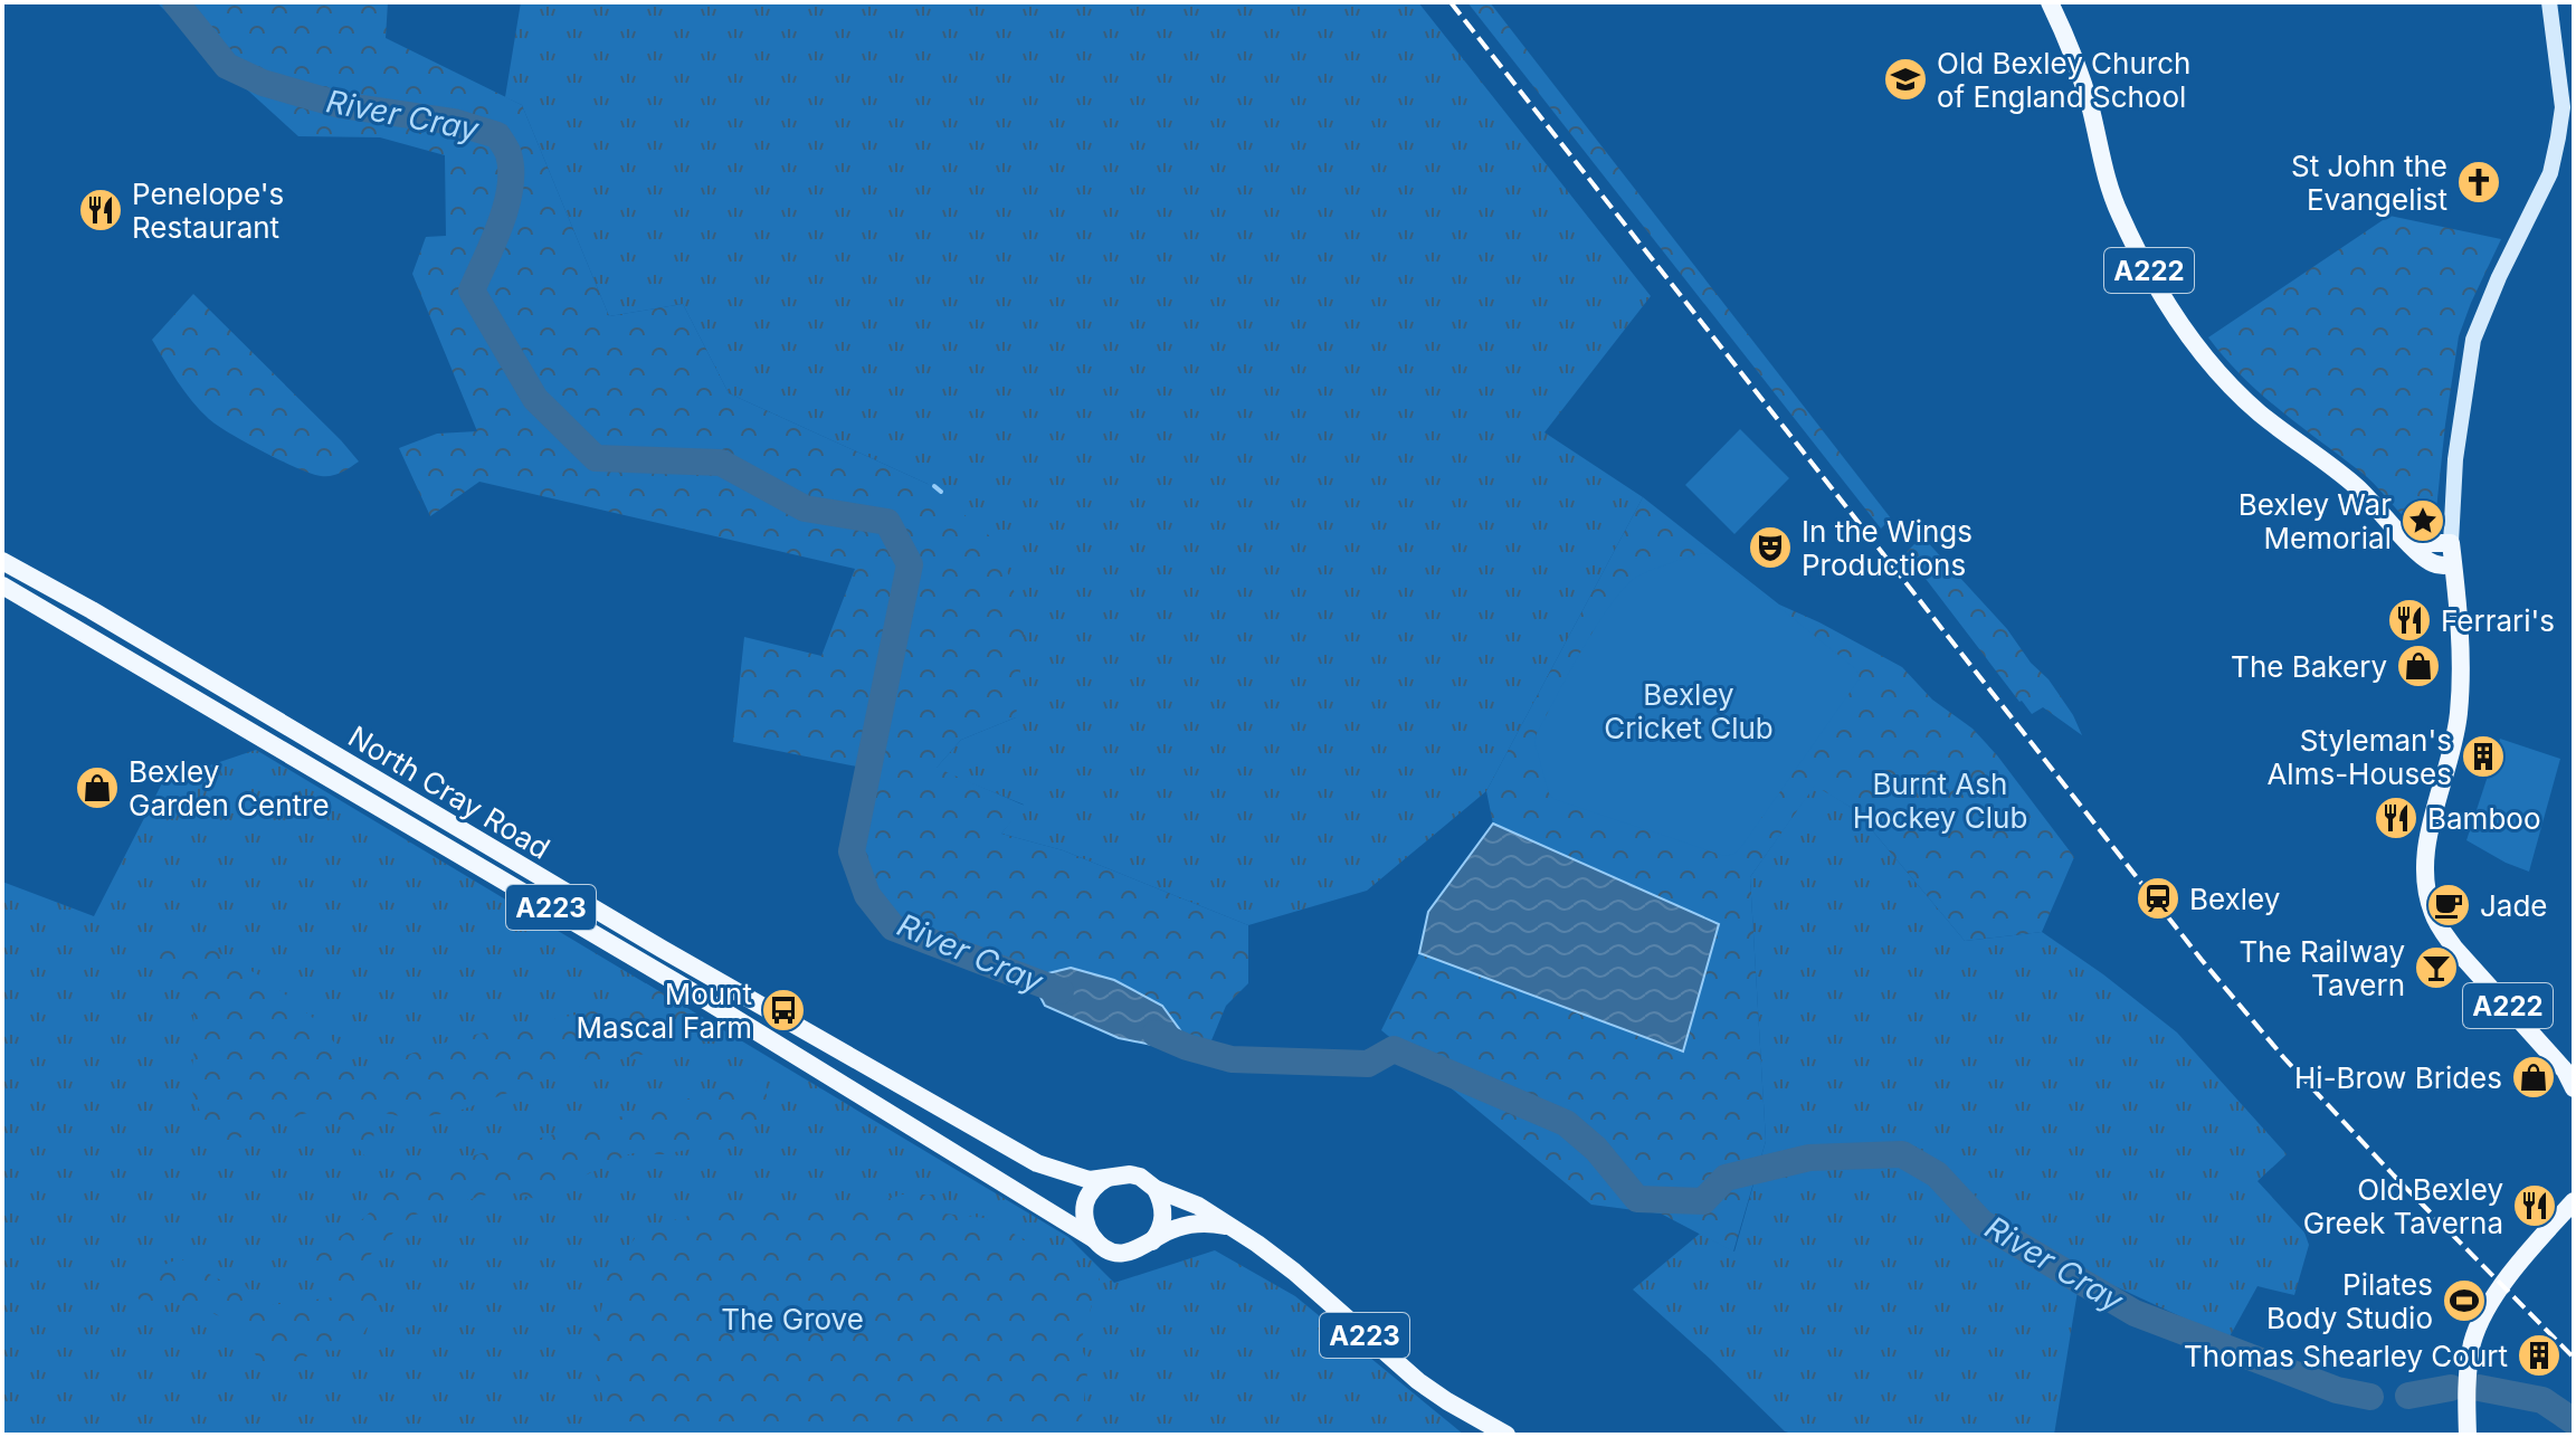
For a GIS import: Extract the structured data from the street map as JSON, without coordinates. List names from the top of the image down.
{
  "streets": {
    "main road": ["A222", "North Cray Road", "A223"]
  },
  "crossings": [
    ["North Cray Road", "A223"]
  ],
  "water": ["River Cray"],
  "parks": ["Bexley Cricket Club", "Burnt Ash Hockey Club", "The Grove"],
  "places": {
    "school or university": ["Old Bexley Church of England School"],
    "church": ["St John the Evangelist"],
    "restaurant": [
      "Penelope's Restaurant",
      "Ferrari's",
      "Bamboo",
      "Old Bexley Greek Taverna"
    ],
    "place": ["Bexley War Memorial"],
    "theatre": ["In the Wings Productions"],
    "shop": ["The Bakery", "Bexley Garden Centre", "Hi-Brow Brides"],
    "building": ["Styleman's Alms-Houses", "Thomas Shearley Court"],
    "station": ["Bexley"],
    "cafe": ["Jade"],
    "bar": ["The Railway Tavern"],
    "bus stop": ["Mount Mascal Farm"],
    "sports": ["Pilates Body Studio"]
  }
}
